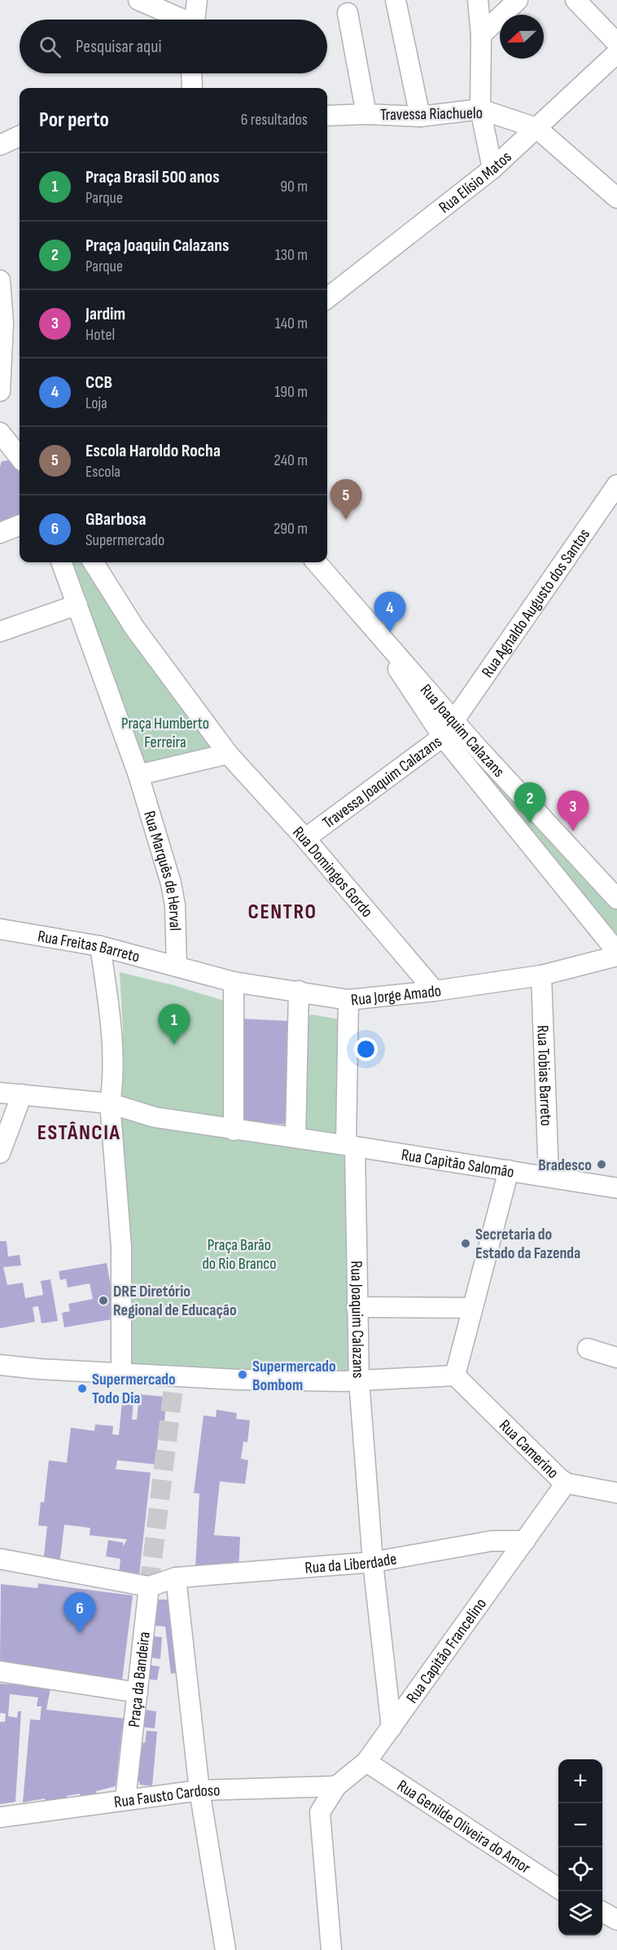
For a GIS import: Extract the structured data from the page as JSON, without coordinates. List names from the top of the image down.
{
  "streets": {
    "street": [
      "Travessa Riachuelo",
      "Rua Elísio Matos",
      "Rua Agnaldo Augusto dos Santos",
      "Rua Joaquim Calazans",
      "Travessa Joaquim Calazans",
      "Rua Marquês de Herval",
      "Rua Domingos Gordo",
      "Rua Freitas Barreto",
      "Rua Jorge Amado",
      "Rua Tobias Barreto",
      "Rua Capitão Salomão",
      "Rua Camerino",
      "Rua da Liberdade",
      "Rua Capitão Francelino",
      "Praça da Bandeira",
      "Rua Fausto Cardoso",
      "Rua Genilde Oliveira do Amor"
    ]
  },
  "crossings": [
    ["Travessa Riachuelo", "Rua Elísio Matos"],
    ["Rua Agnaldo Augusto dos Santos", "Rua Joaquim Calazans"],
    ["Rua Agnaldo Augusto dos Santos", "Travessa Joaquim Calazans"],
    ["Rua Joaquim Calazans", "Travessa Joaquim Calazans"],
    ["Rua Joaquim Calazans", "Rua Jorge Amado"],
    ["Rua Joaquim Calazans", "Rua Capitão Salomão"],
    ["Travessa Joaquim Calazans", "Rua Domingos Gordo"],
    ["Rua Marquês de Herval", "Rua Freitas Barreto"],
    ["Rua Marquês de Herval", "Rua Jorge Amado"],
    ["Rua Domingos Gordo", "Rua Jorge Amado"],
    ["Rua Freitas Barreto", "Rua Jorge Amado"],
    ["Rua Jorge Amado", "Rua Tobias Barreto"],
    ["Rua Tobias Barreto", "Rua Capitão Salomão"],
    ["Rua Camerino", "Rua Capitão Francelino"],
    ["Rua da Liberdade", "Rua Capitão Francelino"],
    ["Rua Capitão Francelino", "Rua Fausto Cardoso"],
    ["Rua Capitão Francelino", "Rua Genilde Oliveira do Amor"],
    ["Praça da Bandeira", "Rua Fausto Cardoso"]
  ],
  "districts": ["CENTRO", "ESTÂNCIA"],
  "parks": ["Praça Humberto Ferreira", "Praça Barão do Rio Branco"],
  "places": [
    "Bradesco",
    "Secretaria do Estado da Fazenda",
    "DRE Diretório Regional de Educação",
    "Supermercado Bombom",
    "Supermercado Todo Dia"
  ],
  "north": "left",
  "page": {
    "search": "Pesquisar aqui",
    "heading": ["Por perto", "6 resultados"],
    "list": [
      {
        "mark": "1",
        "name": "Praça Brasil 500 anos",
        "note": "Parque",
        "value": "90 m"
      },
      {
        "mark": "2",
        "name": "Praça Joaquin Calazans",
        "note": "Parque",
        "value": "130 m"
      },
      {
        "mark": "3",
        "name": "Jardim",
        "note": "Hotel",
        "value": "140 m"
      },
      {
        "mark": "4",
        "name": "CCB",
        "note": "Loja",
        "value": "190 m"
      },
      {
        "mark": "5",
        "name": "Escola Haroldo Rocha",
        "note": "Escola",
        "value": "240 m"
      },
      {
        "mark": "6",
        "name": "GBarbosa",
        "note": "Supermercado",
        "value": "290 m"
      }
    ],
    "pins": [
      "5",
      "4",
      "2",
      "3",
      "1",
      "6"
    ],
    "map_buttons": ["+", "−"]
  }
}
